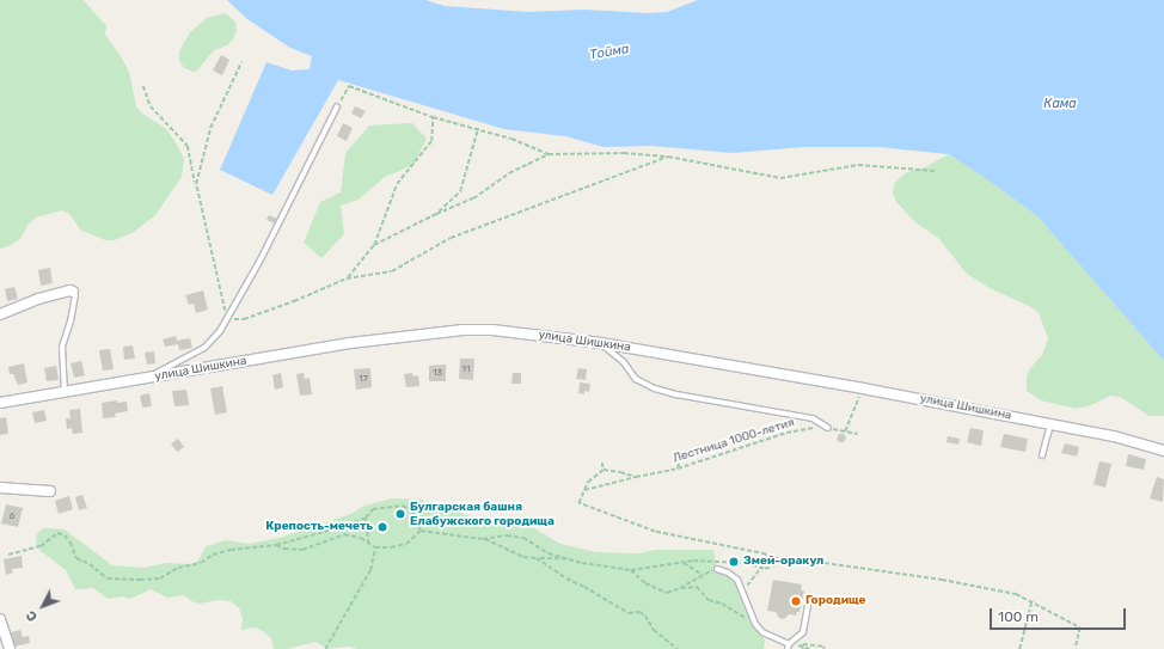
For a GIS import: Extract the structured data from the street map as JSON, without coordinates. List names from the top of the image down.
{
  "streets": {
    "street": ["улица Шишкина"],
    "path": ["Лестница 1000-летия"]
  },
  "water": ["Тойма", "Кама"],
  "places": [
    "Булгарская башня Елабужского городища",
    "Крепость-мечеть",
    "Змей-оракул",
    "Городище"
  ],
  "house_numbers": [
    "11",
    "13",
    "17",
    "6"
  ],
  "scale_bar": "100 m",
  "north": "bottom left"
}
